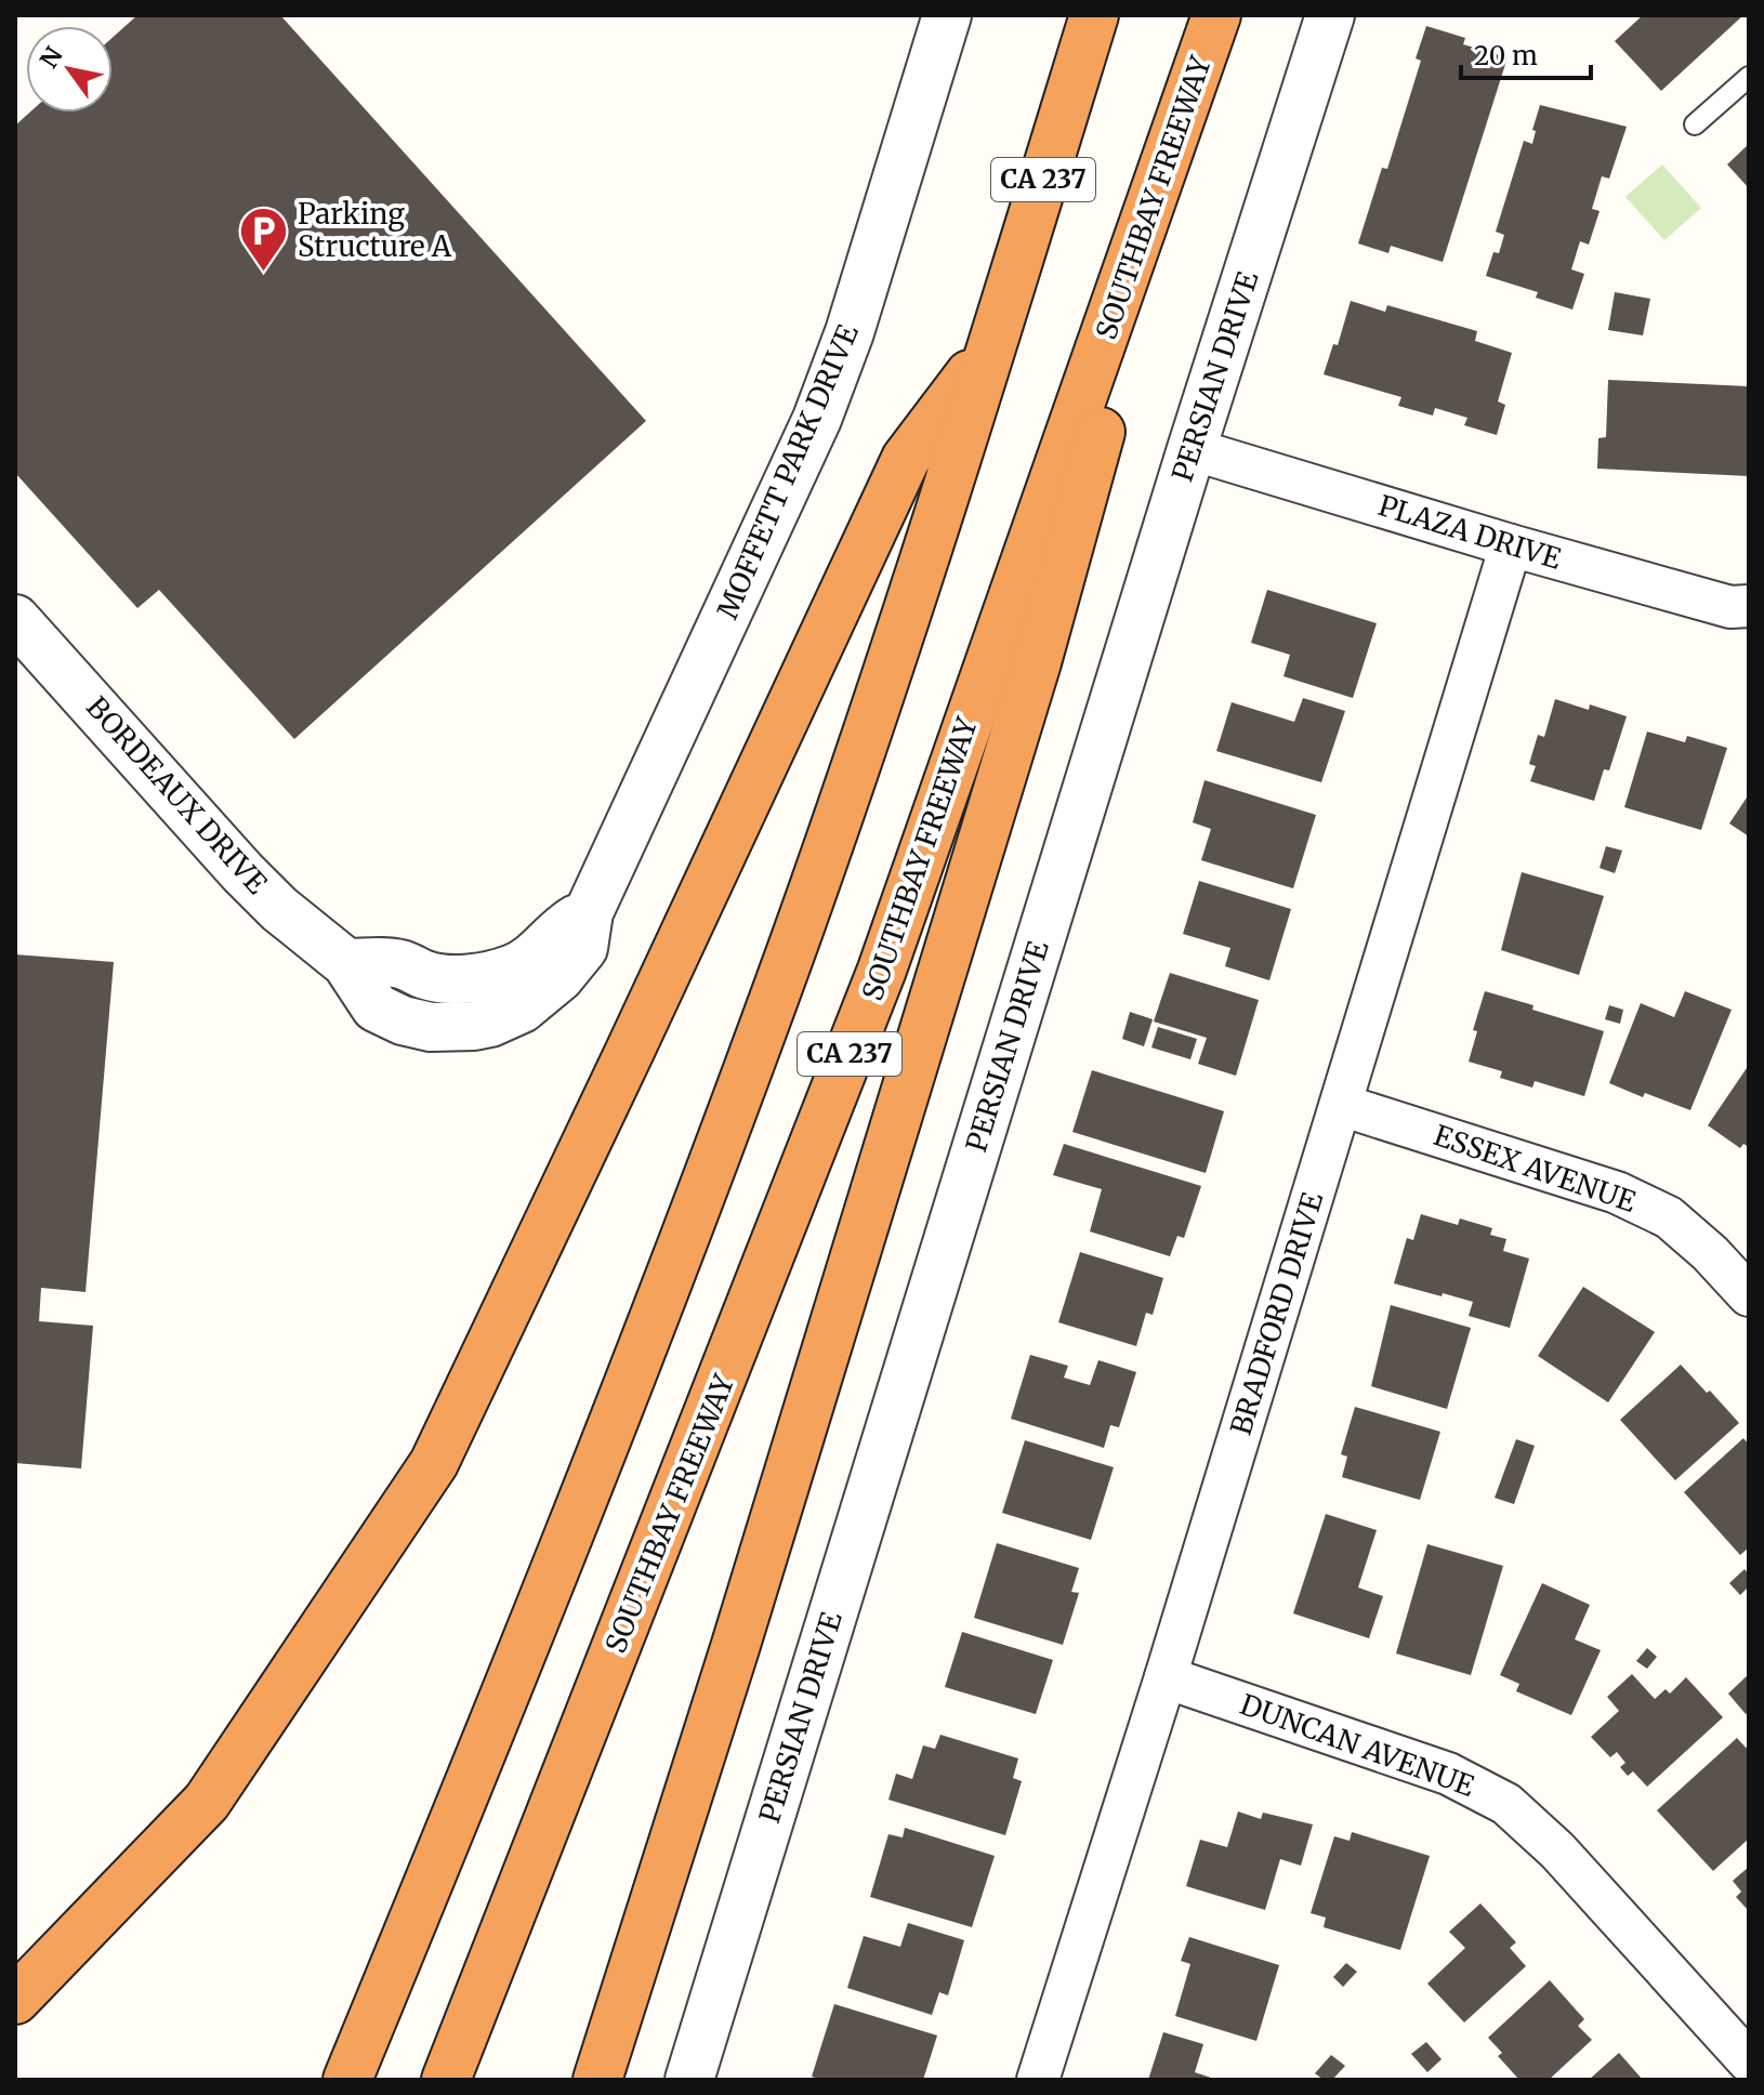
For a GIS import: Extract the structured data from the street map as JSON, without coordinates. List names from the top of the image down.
{
  "streets": {
    "highway": ["CA 237", "SOUTHBAY FREEWAY"],
    "street": [
      "PERSIAN DRIVE",
      "MOFFETT PARK DRIVE",
      "PLAZA DRIVE",
      "BORDEAUX DRIVE",
      "ESSEX AVENUE",
      "BRADFORD DRIVE",
      "DUNCAN AVENUE"
    ]
  },
  "crossings": [
    ["PERSIAN DRIVE", "PLAZA DRIVE"],
    ["MOFFETT PARK DRIVE", "BORDEAUX DRIVE"],
    ["PLAZA DRIVE", "BRADFORD DRIVE"],
    ["ESSEX AVENUE", "BRADFORD DRIVE"],
    ["BRADFORD DRIVE", "DUNCAN AVENUE"]
  ],
  "places": {
    "parking": ["Parking Structure A"]
  },
  "scale_bar": "20 m",
  "north": "top left"
}
